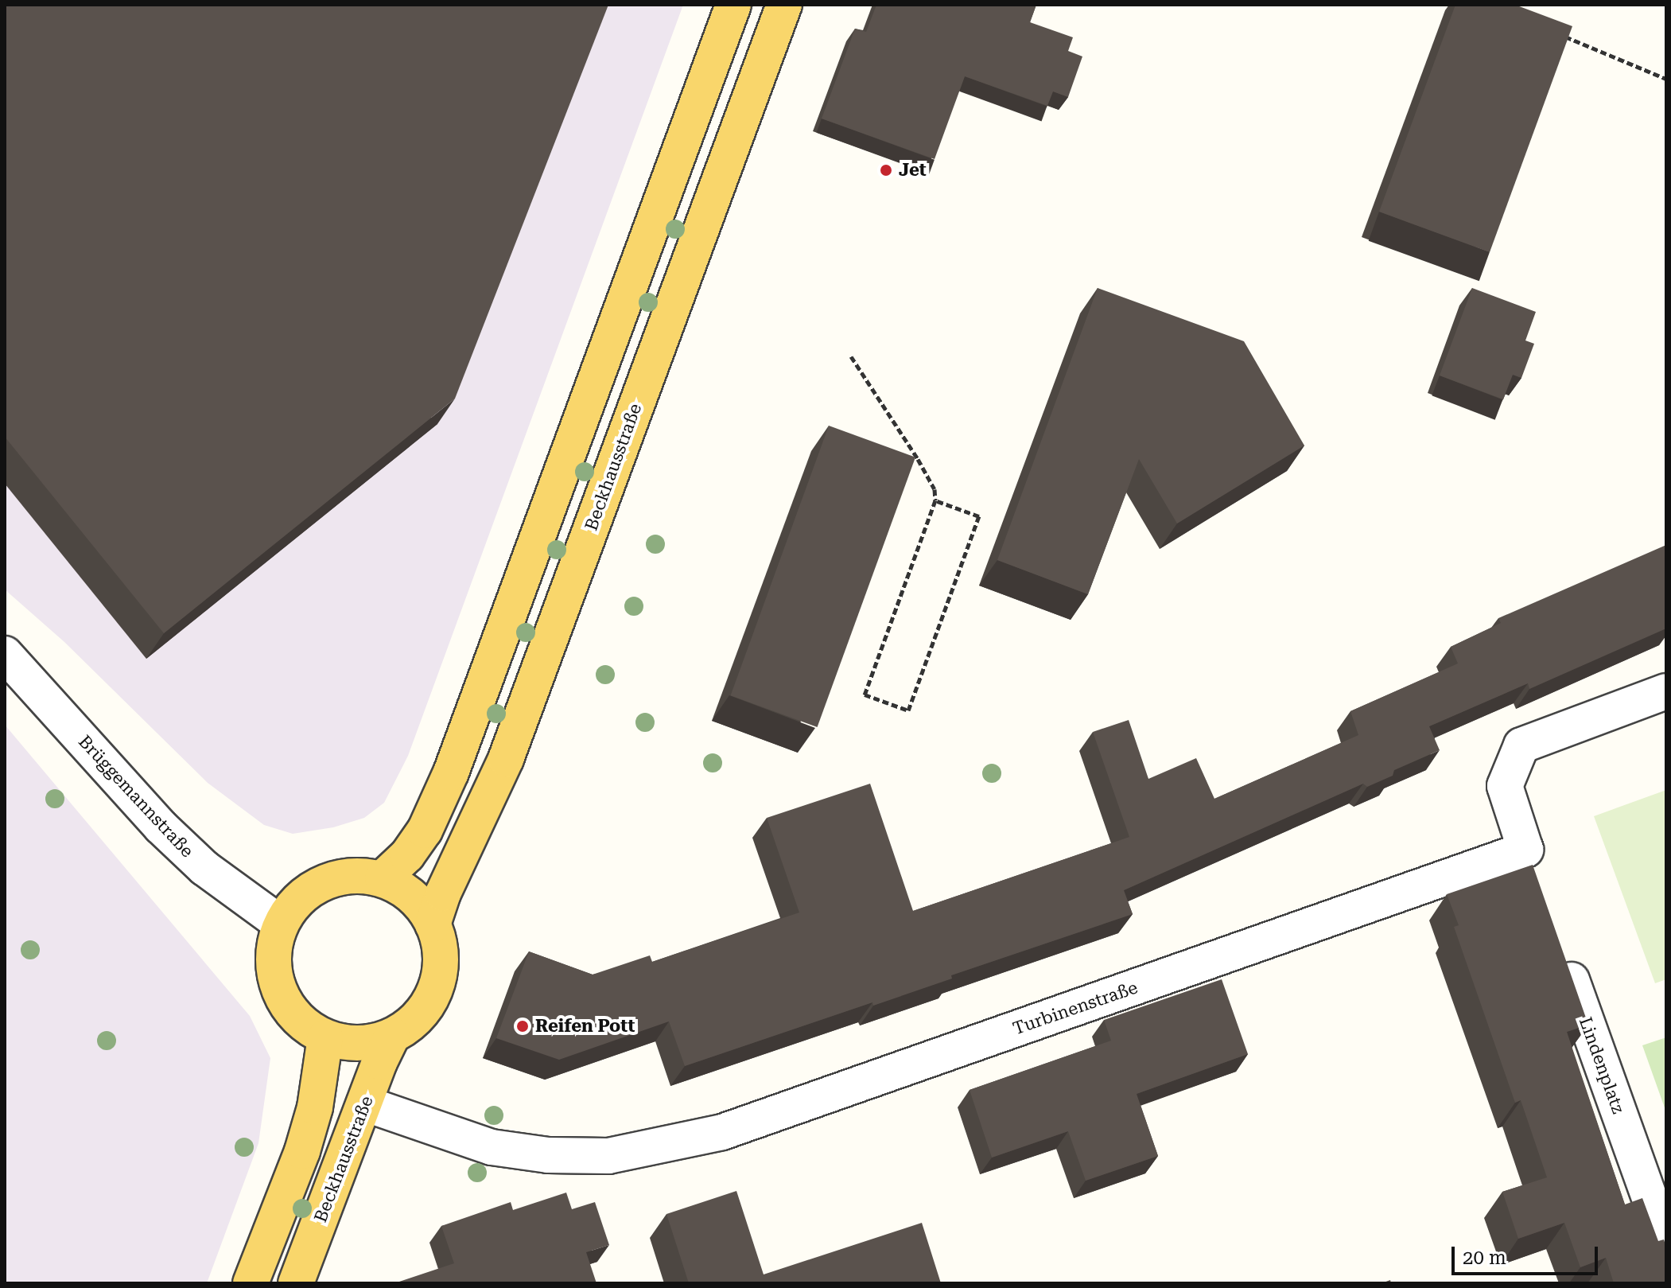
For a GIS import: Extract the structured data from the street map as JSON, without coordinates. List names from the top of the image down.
{
  "streets": {
    "main road": ["Beckhausstraße"],
    "street": ["Brüggemannstraße", "Turbinenstraße", "Lindenplatz"]
  },
  "crossings": [
    ["Beckhausstraße", "Brüggemannstraße"],
    ["Beckhausstraße", "Turbinenstraße"]
  ],
  "places": ["Jet", "Reifen Pott"],
  "scale_bar": "20 m"
}
